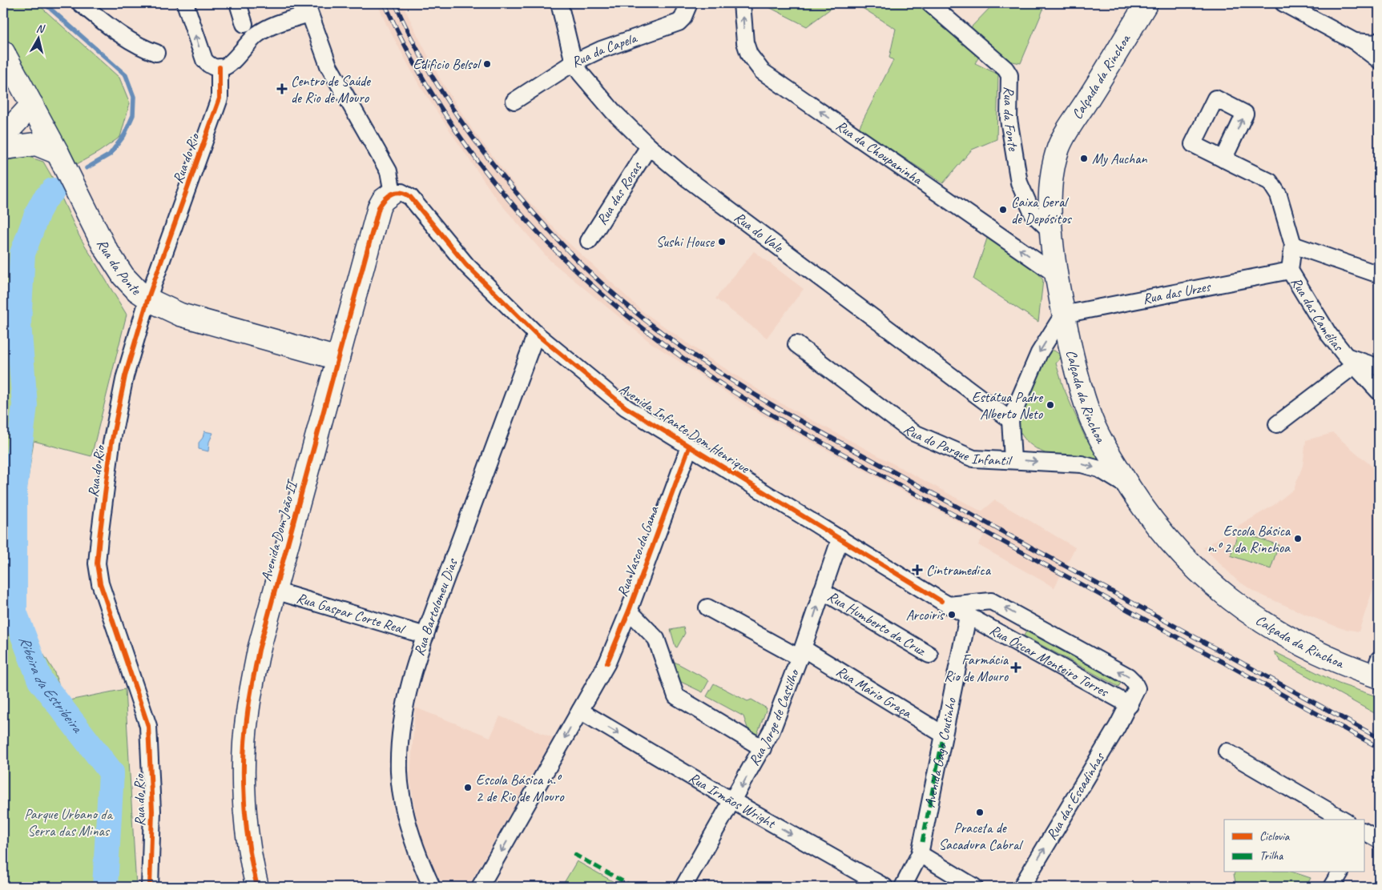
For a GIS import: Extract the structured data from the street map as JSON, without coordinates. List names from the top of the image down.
{
  "streets": {
    "street": [
      "Rua da Capela",
      "Calçada da Rinchoa",
      "Rua da Fonte",
      "Rua da Choupaninha",
      "Rua do Rio",
      "Rua das Rosas",
      "Rua do Vale",
      "Rua da Ponte",
      "Rua das Urzes",
      "Rua das Camélias",
      "Avenida Infante Dom Henrique",
      "Rua do Parque Infantil",
      "Avenida Dom João II",
      "Rua Vasco da Gama",
      "Rua Bartolomeu Dias",
      "Rua Gaspar Corte Real",
      "Rua Humberto da Cruz",
      "Rua Óscar Monteiro Torres",
      "Rua Mário Graça",
      "Rua Jorge de Castilho",
      "Avenida Gago Coutinho",
      "Rua das Escadinhas",
      "Rua Irmãos Wright"
    ]
  },
  "crossings": [
    ["Rua da Capela", "Rua do Vale"],
    ["Calçada da Rinchoa", "Rua da Fonte"],
    ["Calçada da Rinchoa", "Rua da Choupaninha"],
    ["Calçada da Rinchoa", "Rua das Urzes"],
    ["Calçada da Rinchoa", "Rua do Parque Infantil"],
    ["Rua do Rio", "Rua da Ponte"],
    ["Rua das Rosas", "Rua do Vale"],
    ["Rua do Vale", "Rua do Parque Infantil"],
    ["Rua da Ponte", "Avenida Dom João II"],
    ["Rua das Urzes", "Rua das Camélias"],
    ["Rua das Urzes", "Rua do Parque Infantil"],
    ["Avenida Infante Dom Henrique", "Avenida Dom João II"],
    ["Avenida Infante Dom Henrique", "Rua Vasco da Gama"],
    ["Avenida Infante Dom Henrique", "Rua Bartolomeu Dias"],
    ["Avenida Infante Dom Henrique", "Rua Óscar Monteiro Torres"],
    ["Avenida Infante Dom Henrique", "Rua Jorge de Castilho"],
    ["Avenida Infante Dom Henrique", "Avenida Gago Coutinho"],
    ["Avenida Infante Dom Henrique", "Rua das Escadinhas"],
    ["Avenida Dom João II", "Rua Gaspar Corte Real"],
    ["Rua Vasco da Gama", "Rua Irmãos Wright"],
    ["Rua Bartolomeu Dias", "Rua Gaspar Corte Real"],
    ["Rua Humberto da Cruz", "Rua Jorge de Castilho"],
    ["Rua Óscar Monteiro Torres", "Avenida Gago Coutinho"],
    ["Rua Óscar Monteiro Torres", "Rua das Escadinhas"],
    ["Rua Mário Graça", "Rua Jorge de Castilho"],
    ["Rua Mário Graça", "Avenida Gago Coutinho"],
    ["Rua Jorge de Castilho", "Rua Irmãos Wright"]
  ],
  "one_way": ["Rua da Choupaninha", "Rua Vasco da Gama"],
  "water": ["Ribeira da Estribeira"],
  "parks": ["Parque Urbano da Serra das Minas"],
  "places": {
    "other": [
      "Edificio Belsol",
      "My Auchan",
      "Caixa Geral de Depósitos",
      "Sushi House",
      "Estátua Padre Alberto Neto",
      "Escola Básica n.º 2 da Rinchoa",
      "Arcoiris",
      "Escola Básica n.º 2 de Rio de Mouro",
      "Praceta de Sacadura Cabral"
    ],
    "health": ["Centro de Saúde de Rio de Mouro", "Cintramedica", "Farmácia Rio de Mouro"]
  },
  "legend": ["Ciclovia", "Trilha"],
  "north": "top"
}
